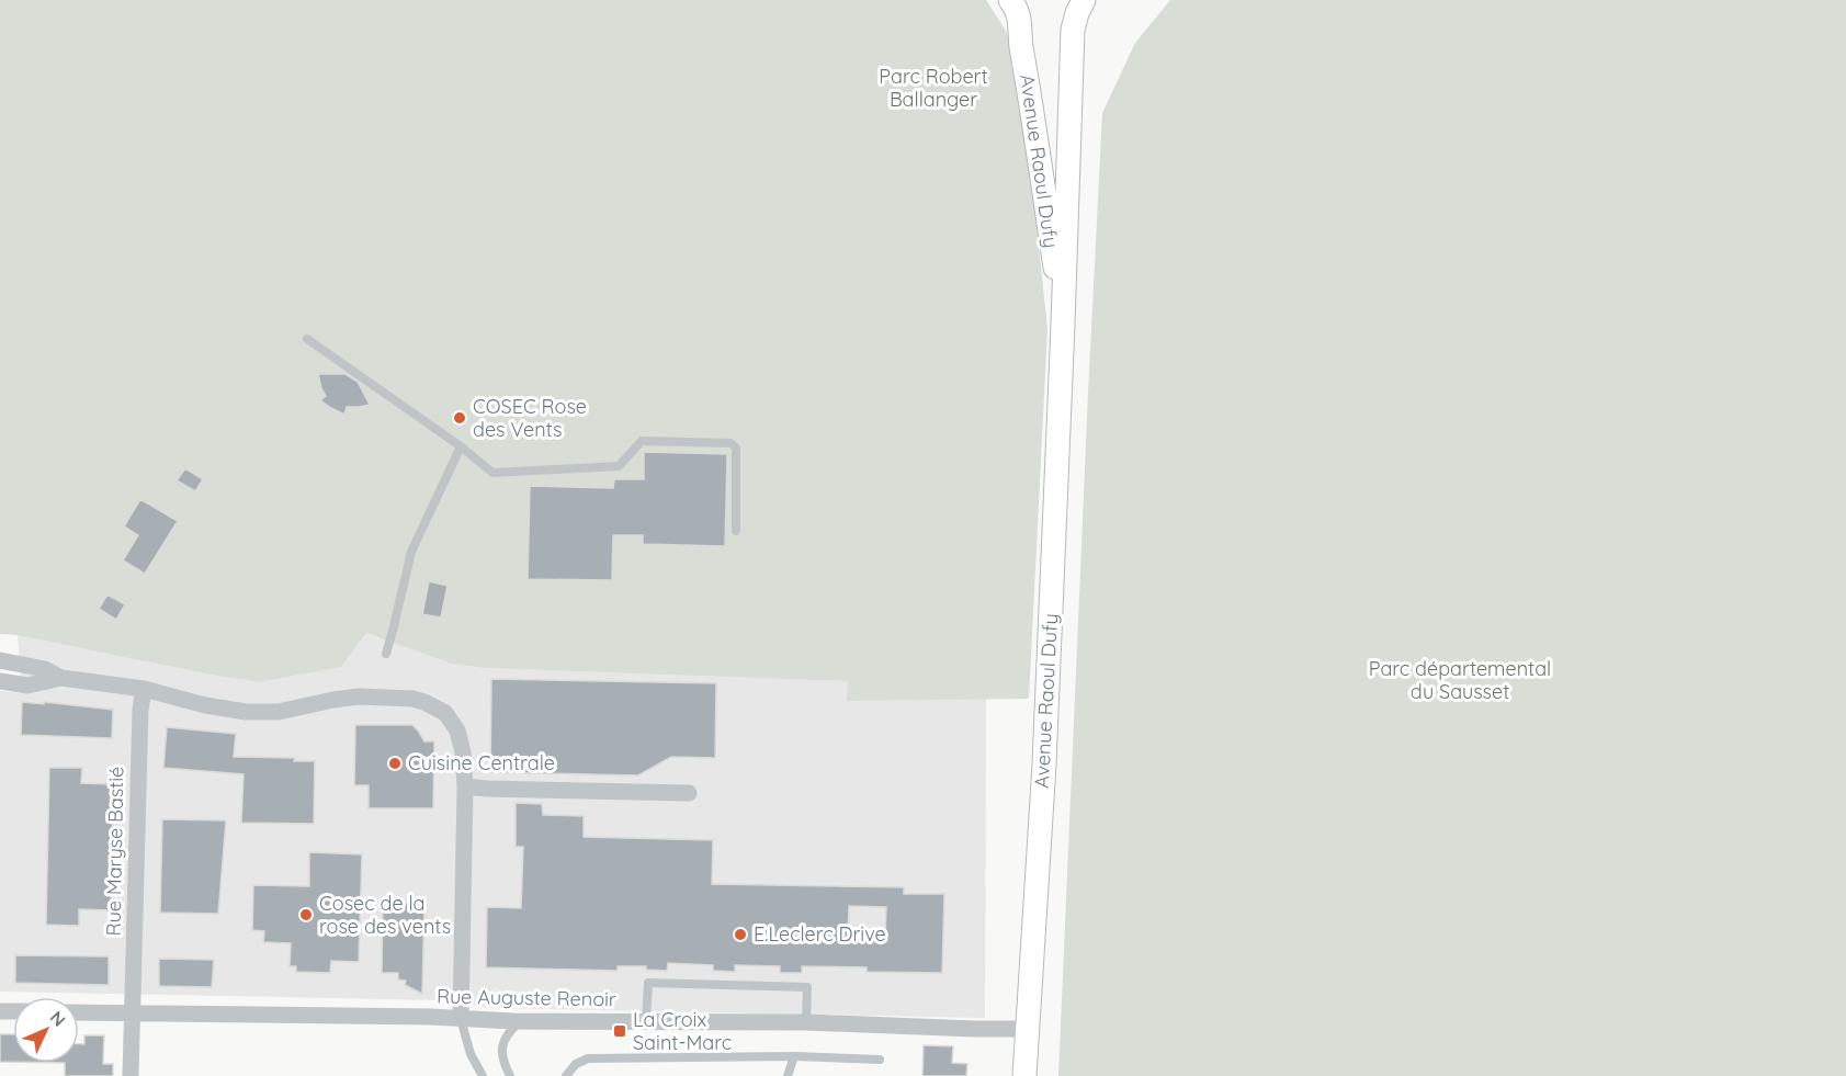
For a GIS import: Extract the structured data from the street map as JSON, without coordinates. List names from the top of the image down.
{
  "streets": {
    "main road": ["Avenue Raoul Dufy"],
    "street": ["Rue Maryse Bastié", "Rue Auguste Renoir"]
  },
  "crossings": [
    ["Avenue Raoul Dufy", "Rue Auguste Renoir"],
    ["Rue Maryse Bastié", "Rue Auguste Renoir"]
  ],
  "parks": ["Parc Robert Ballanger", "Parc départemental du Sausset"],
  "places": {
    "other": [
      "COSEC Rose des Vents",
      "Cuisine Centrale",
      "Cosec de la rose des vents",
      "E.Leclerc Drive"
    ],
    "transit": ["La Croix Saint-Marc"]
  },
  "north": "top right"
}
